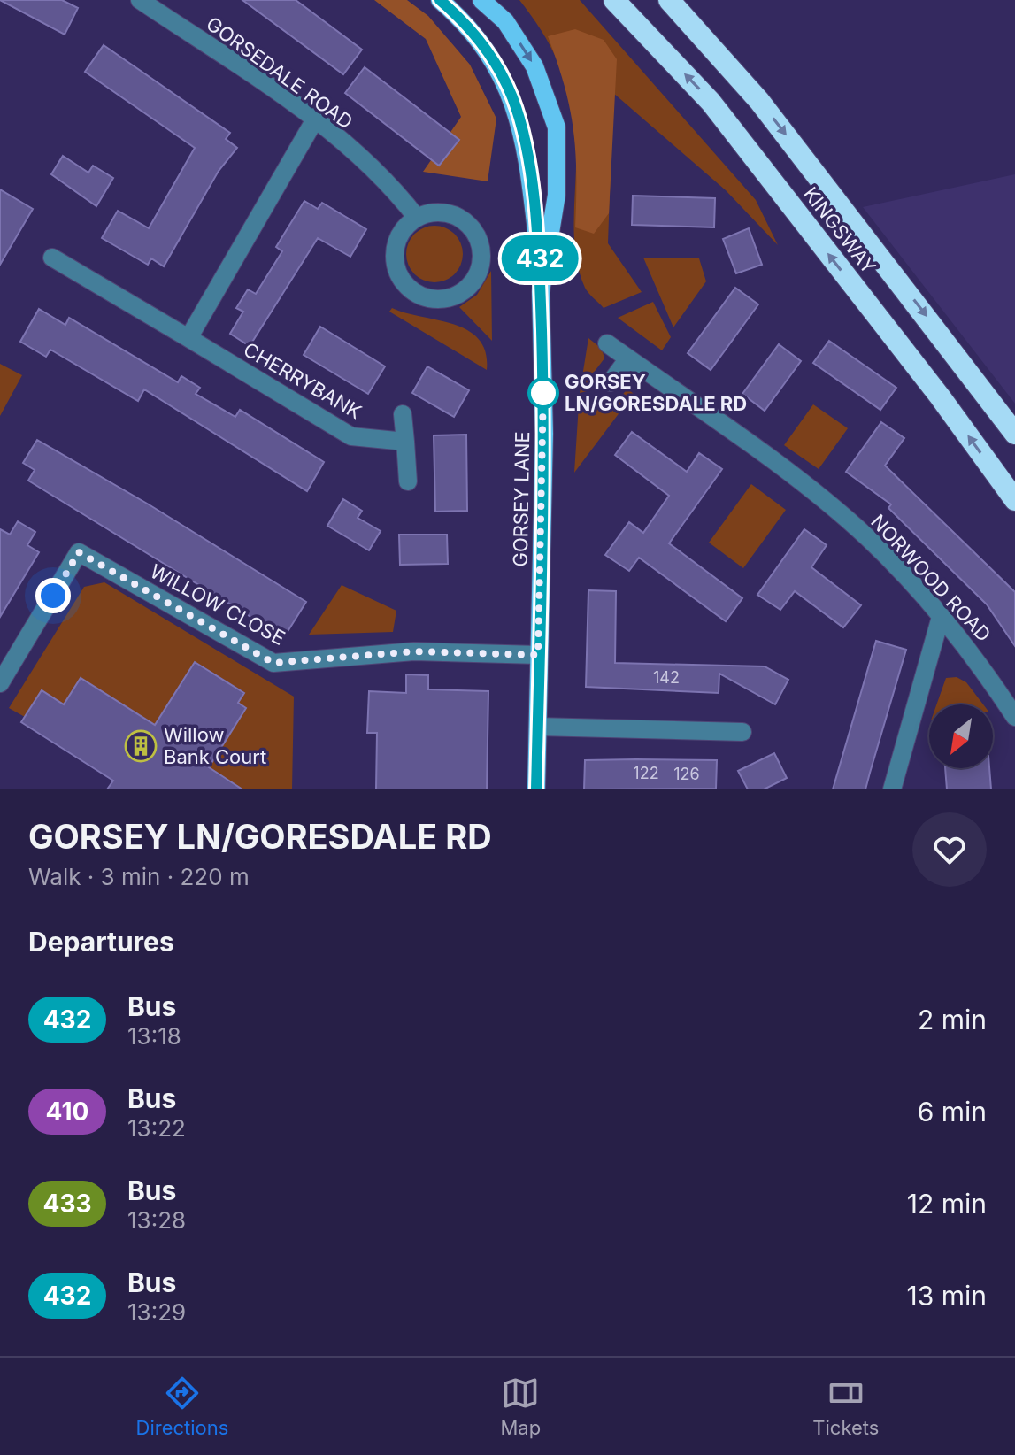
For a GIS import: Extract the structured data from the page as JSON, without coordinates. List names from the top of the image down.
{
  "streets": {
    "highway": ["KINGSWAY"],
    "main road": ["GORSEY LANE"],
    "street": [
      "GORSEDALE ROAD",
      "CHERRYBANK",
      "NORWOOD ROAD",
      "WILLOW CLOSE"
    ]
  },
  "crossings": [
    ["GORSEY LANE", "WILLOW CLOSE"]
  ],
  "places": {
    "other": ["GORSEY LN/GORESDALE RD"],
    "building": ["Willow Bank Court"]
  },
  "lines": ["bus line 432"],
  "house_numbers": ["142", "122", "126"],
  "north": "bottom left",
  "page": {
    "on_map": "432",
    "heading": [
      ["GORSEY LN/GORESDALE RD", "Walk · 3 min · 220 m"],
      "Departures"
    ],
    "list": [
      {
        "mark": "432",
        "name": "Bus",
        "note": "13:18",
        "value": "2 min"
      },
      {
        "mark": "410",
        "name": "Bus",
        "note": "13:22",
        "value": "6 min"
      },
      {
        "mark": "433",
        "name": "Bus",
        "note": "13:28",
        "value": "12 min"
      },
      {
        "mark": "432",
        "name": "Bus",
        "note": "13:29",
        "value": "13 min"
      }
    ],
    "tabs": ["Directions", "Map", "Tickets"]
  }
}
